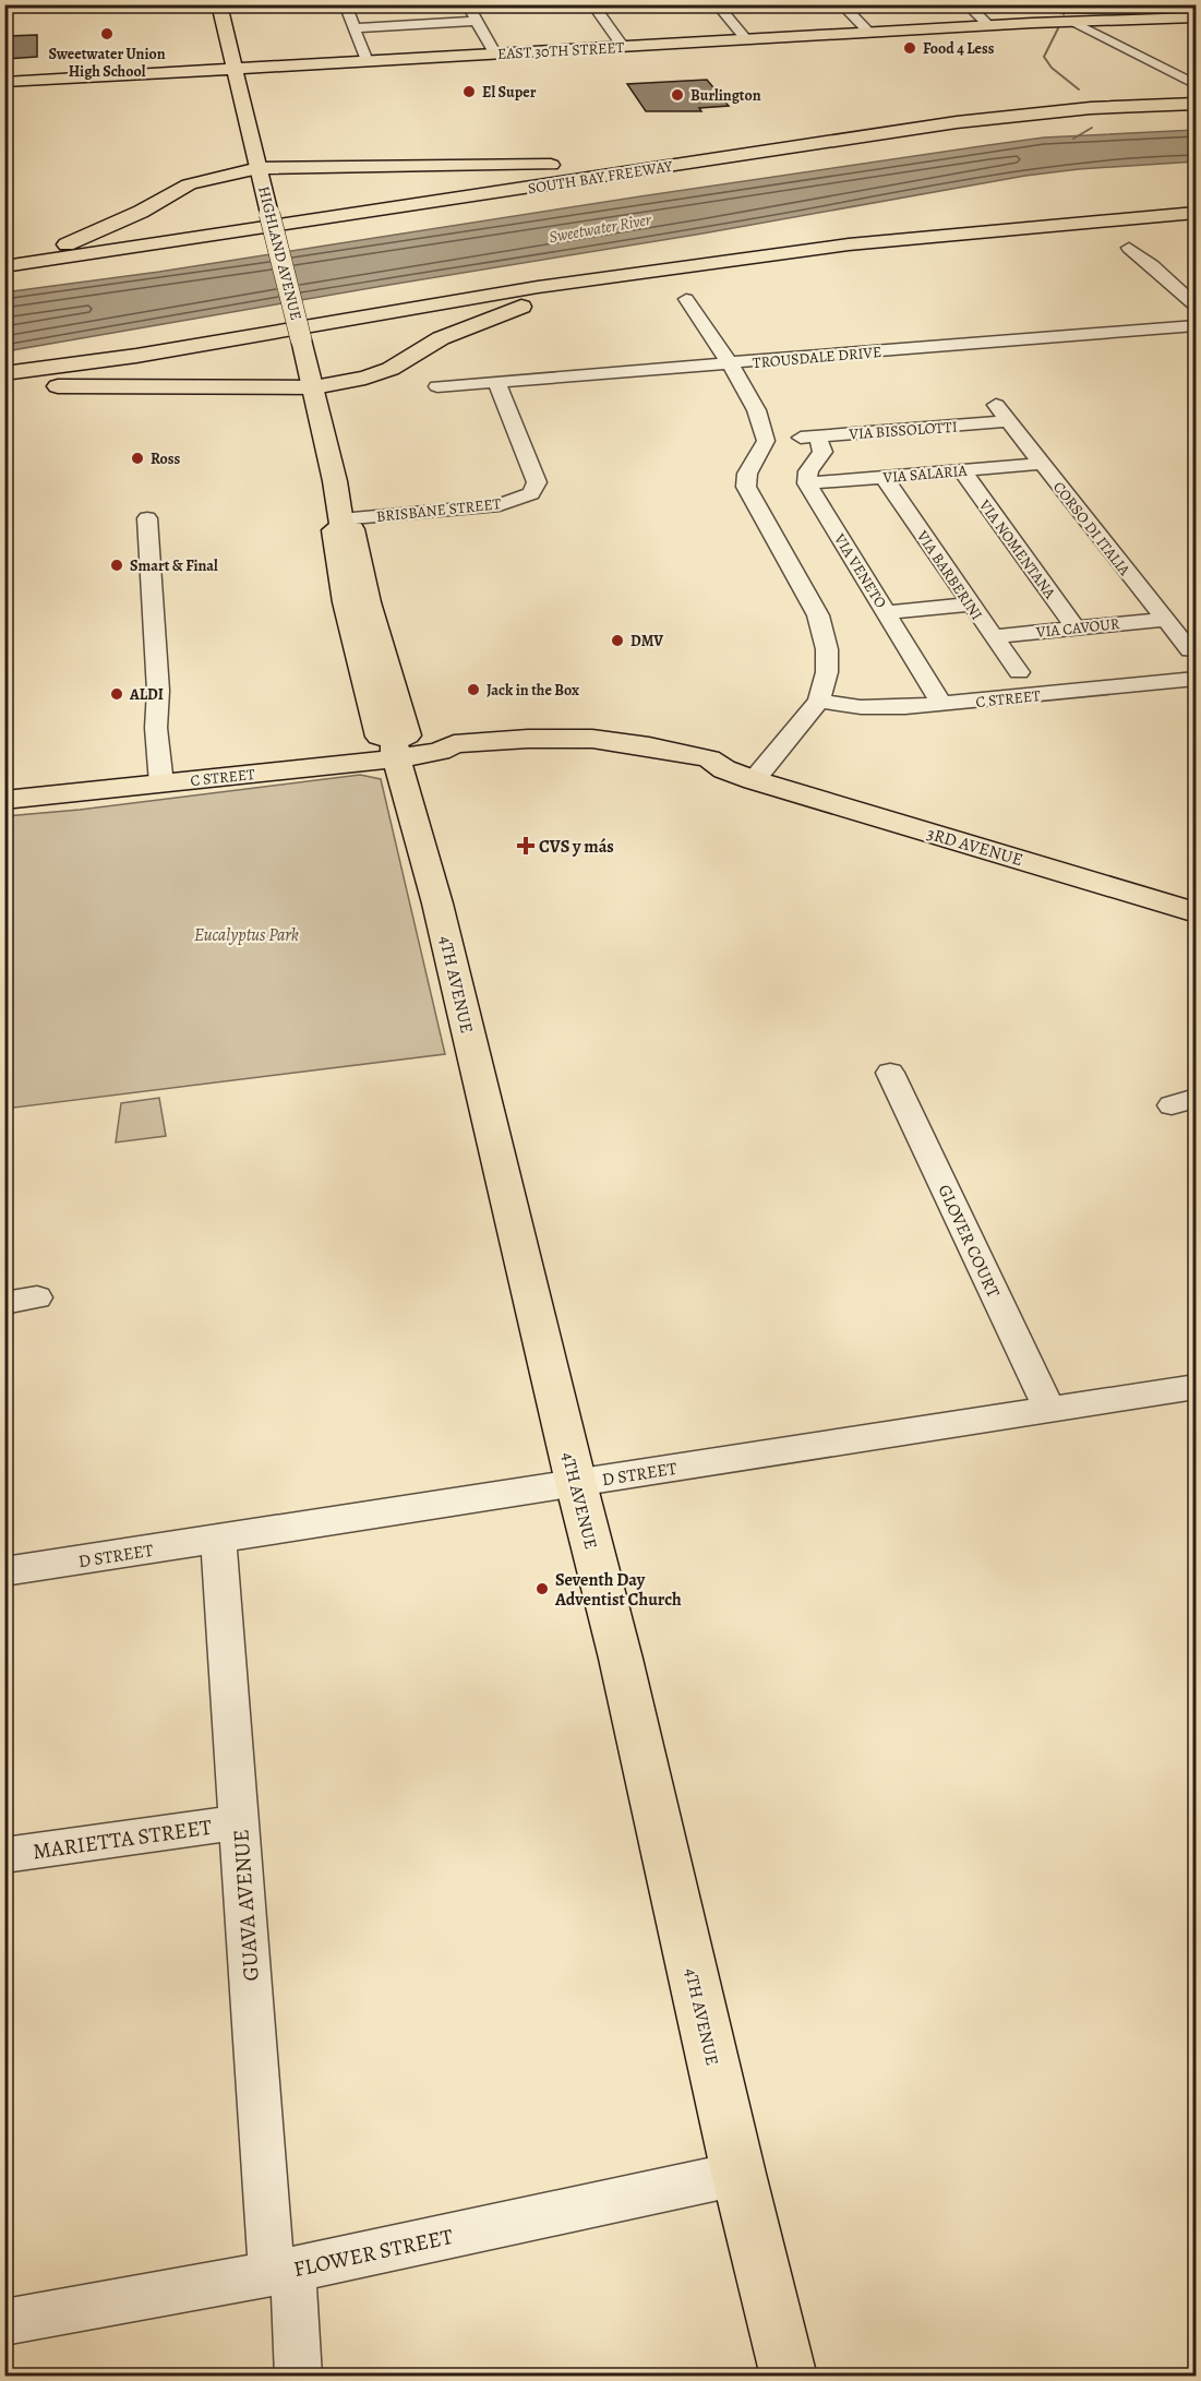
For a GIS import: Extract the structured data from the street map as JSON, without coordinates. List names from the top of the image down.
{
  "streets": {
    "main road": [
      "EAST 30TH STREET",
      "SOUTH BAY FREEWAY",
      "HIGHLAND AVENUE",
      "C STREET",
      "3RD AVENUE",
      "4TH AVENUE"
    ],
    "street": [
      "TROUSDALE DRIVE",
      "VIA BISSOLOTTI",
      "VIA SALARIA",
      "BRISBANE STREET",
      "CORSO DI ITALIA",
      "VIA NOMENTANA",
      "VIA VENETO",
      "VIA BARBERINI",
      "VIA CAVOUR",
      "GLOVER COURT",
      "D STREET",
      "MARIETTA STREET",
      "GUAVA AVENUE",
      "FLOWER STREET"
    ]
  },
  "crossings": [
    ["EAST 30TH STREET", "HIGHLAND AVENUE"],
    ["HIGHLAND AVENUE", "BRISBANE STREET"],
    ["HIGHLAND AVENUE", "4TH AVENUE"],
    ["TROUSDALE DRIVE", "BRISBANE STREET"],
    ["VIA BISSOLOTTI", "VIA SALARIA"],
    ["VIA BISSOLOTTI", "CORSO DI ITALIA"],
    ["VIA BISSOLOTTI", "VIA VENETO"],
    ["VIA SALARIA", "CORSO DI ITALIA"],
    ["VIA SALARIA", "VIA NOMENTANA"],
    ["VIA SALARIA", "VIA VENETO"],
    ["VIA SALARIA", "VIA BARBERINI"],
    ["BRISBANE STREET", "4TH AVENUE"],
    ["CORSO DI ITALIA", "VIA CAVOUR"],
    ["VIA NOMENTANA", "VIA CAVOUR"],
    ["VIA VENETO", "C STREET"],
    ["VIA BARBERINI", "VIA CAVOUR"],
    ["C STREET", "3RD AVENUE"],
    ["C STREET", "4TH AVENUE"],
    ["4TH AVENUE", "D STREET"],
    ["4TH AVENUE", "FLOWER STREET"],
    ["GLOVER COURT", "D STREET"],
    ["D STREET", "GUAVA AVENUE"],
    ["MARIETTA STREET", "GUAVA AVENUE"],
    ["GUAVA AVENUE", "FLOWER STREET"]
  ],
  "water": ["Sweetwater River"],
  "parks": ["Eucalyptus Park"],
  "places": {
    "other": [
      "Sweetwater Union High School",
      "Food 4 Less",
      "El Super",
      "Burlington",
      "Ross",
      "Smart & Final",
      "DMV",
      "Jack in the Box",
      "ALDI",
      "Seventh Day Adventist Church"
    ],
    "health": ["CVS y más"]
  }
}
